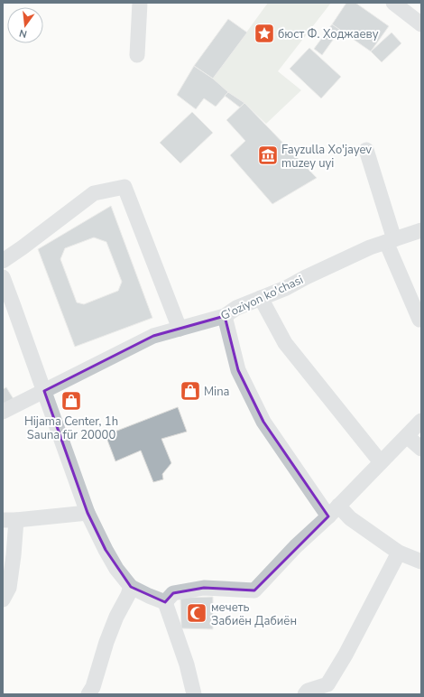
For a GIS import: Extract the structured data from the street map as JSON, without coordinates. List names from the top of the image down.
{
  "streets": {
    "street": ["G'oziyon ko'chasi"]
  },
  "places": {
    "place": ["бюст Ф. Ходжаеву"],
    "museum": ["Fayzulla Xo'jayev muzey uyi"],
    "shop": ["Mina", "Hijama Center, 1h Sauna für 20000"],
    "mosque": ["мечеть Забиён Дабиён"]
  },
  "north": "bottom"
}
